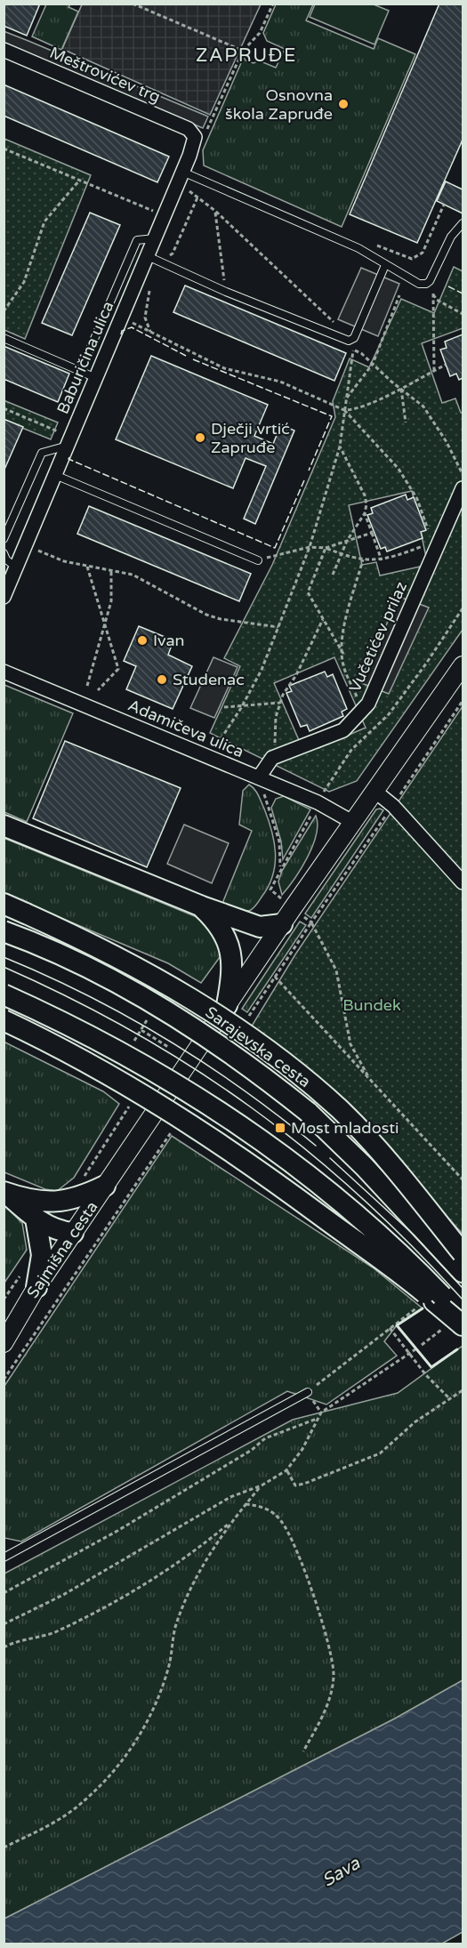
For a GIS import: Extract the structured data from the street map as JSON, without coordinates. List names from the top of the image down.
{
  "streets": {
    "main road": ["Sarajevska cesta"],
    "street": [
      "Meštrovićev trg",
      "Baburičina ulica",
      "Vučetićev prilaz",
      "Adamičeva ulica",
      "Sajmišna cesta"
    ]
  },
  "crossings": [
    ["Meštrovićev trg", "Baburičina ulica"],
    ["Vučetićev prilaz", "Adamičeva ulica"],
    ["Adamičeva ulica", "Sajmišna cesta"]
  ],
  "districts": ["ZAPRUĐE"],
  "water": ["Sava"],
  "parks": ["Bundek"],
  "places": {
    "other": [
      "Osnovna škola Zapruđe",
      "Dječji vrtić Zapruđe",
      "Ivan",
      "Studenac"
    ],
    "transit": ["Most mladosti"]
  }
}
